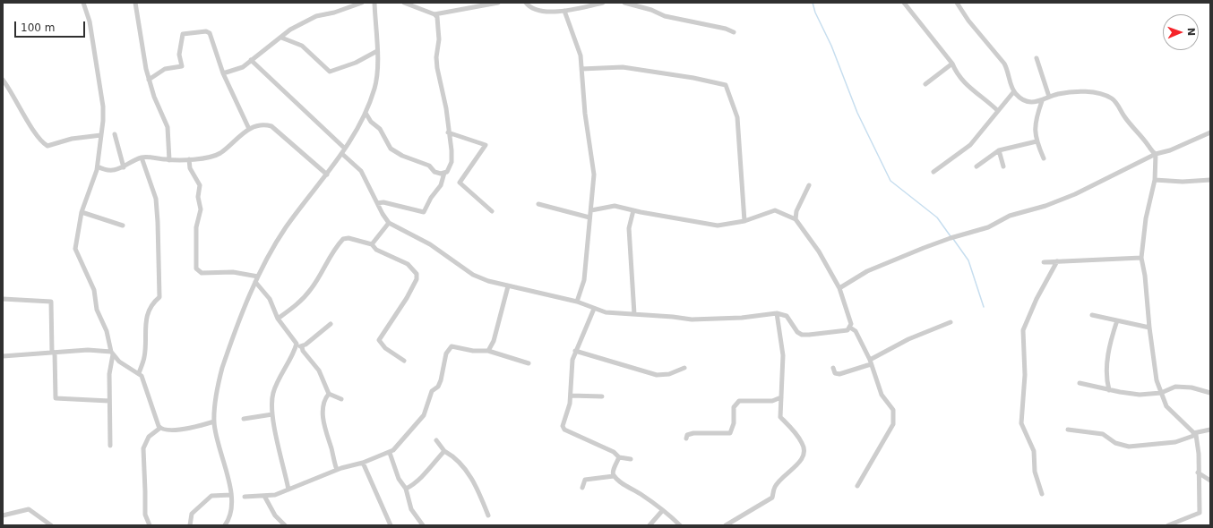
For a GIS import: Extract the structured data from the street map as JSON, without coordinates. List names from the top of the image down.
{
  "scale_bar": "100 m",
  "north": "right"
}
